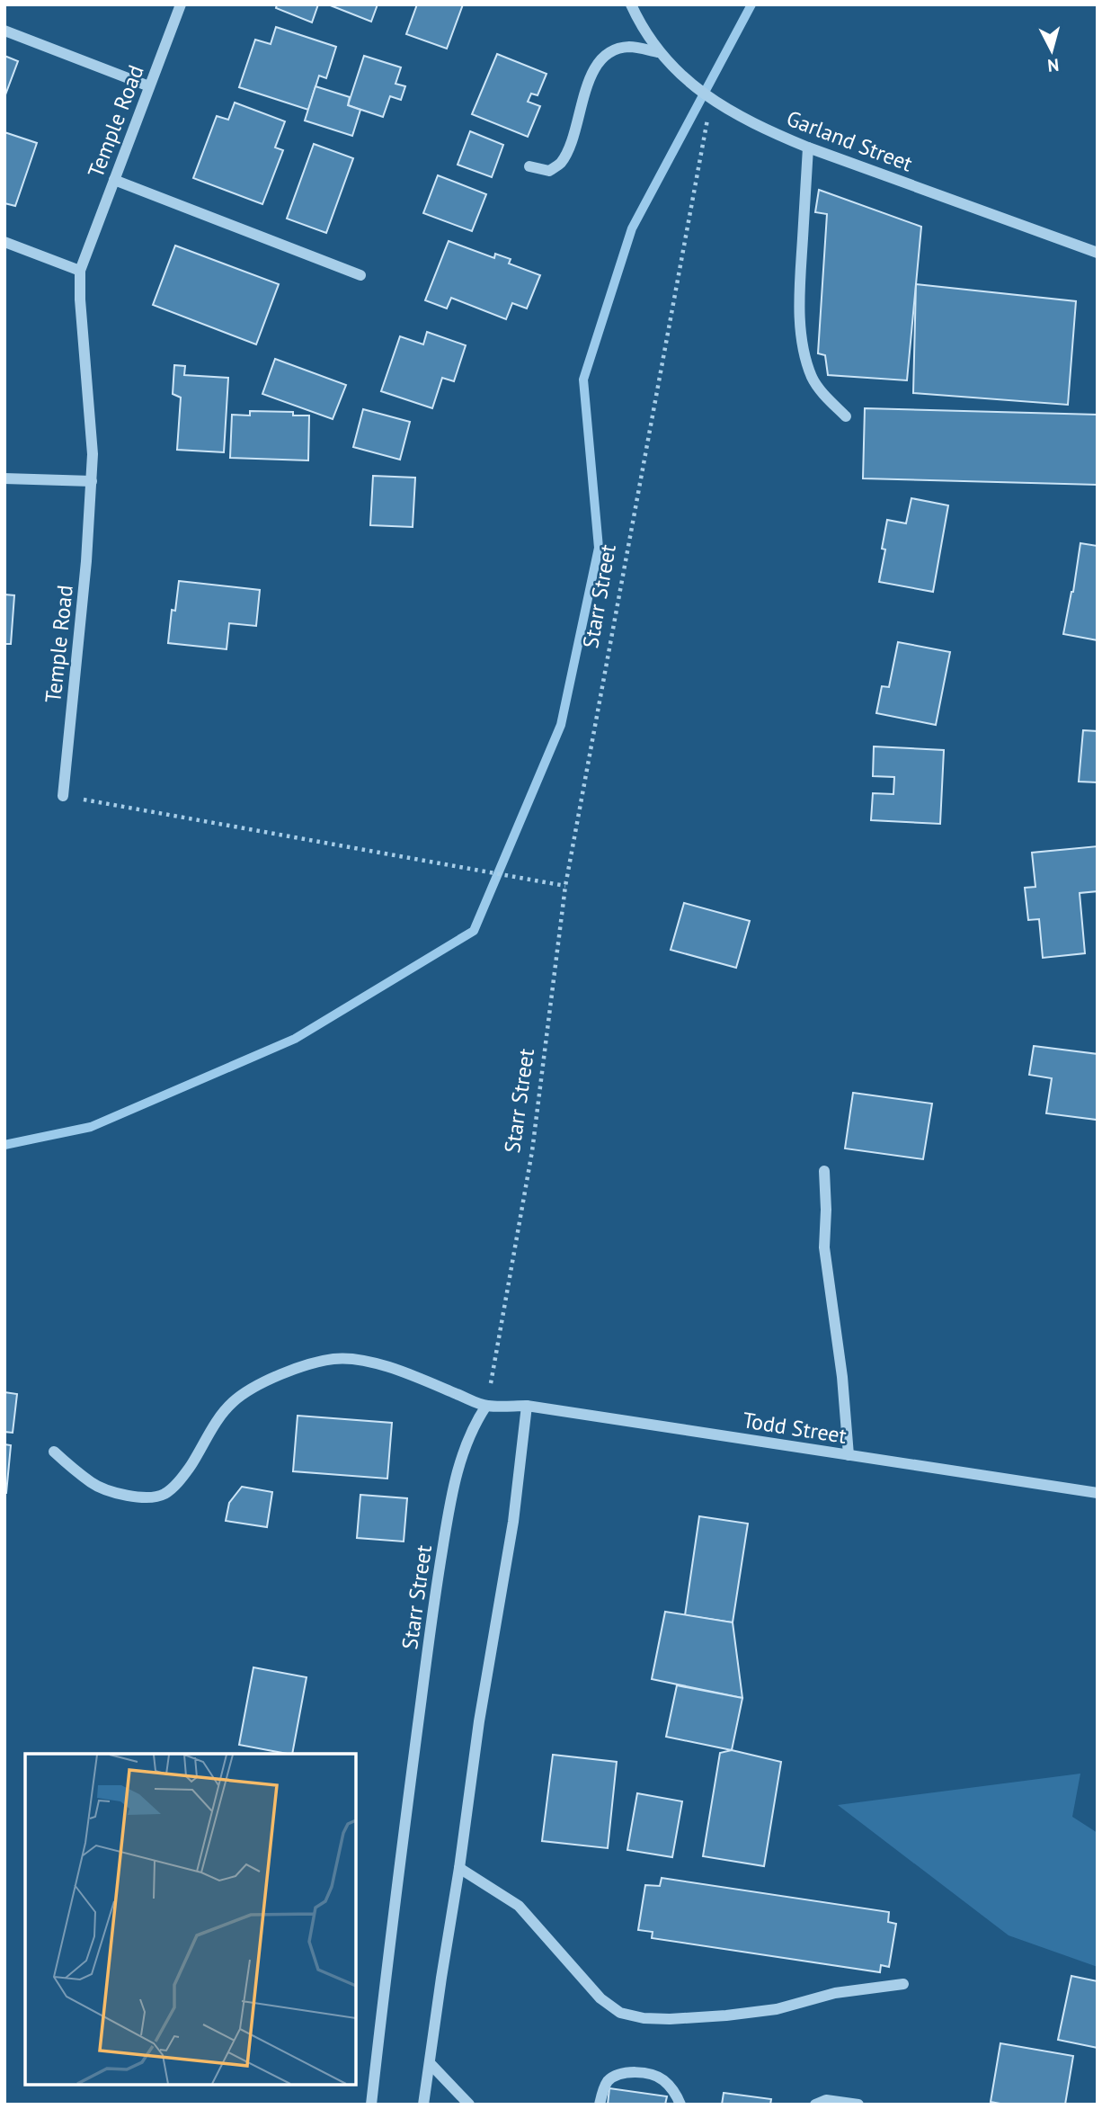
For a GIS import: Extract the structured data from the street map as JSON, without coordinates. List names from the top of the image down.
{
  "streets": {
    "street": [
      "Temple Road",
      "Garland Street",
      "Starr Street",
      "Todd Street"
    ]
  },
  "crossings": [
    ["Garland Street", "Starr Street"],
    ["Starr Street", "Todd Street"]
  ],
  "north": "bottom"
}
